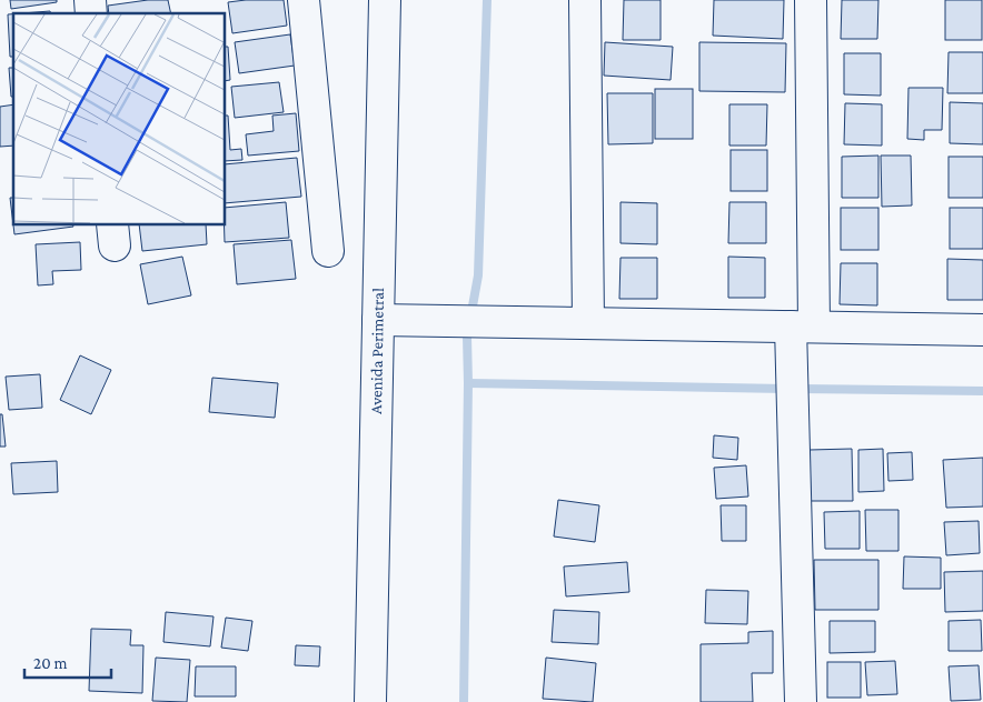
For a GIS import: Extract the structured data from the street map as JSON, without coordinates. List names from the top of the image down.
{
  "streets": {
    "street": ["Avenida Perimetral"]
  },
  "scale_bar": "20 m"
}
